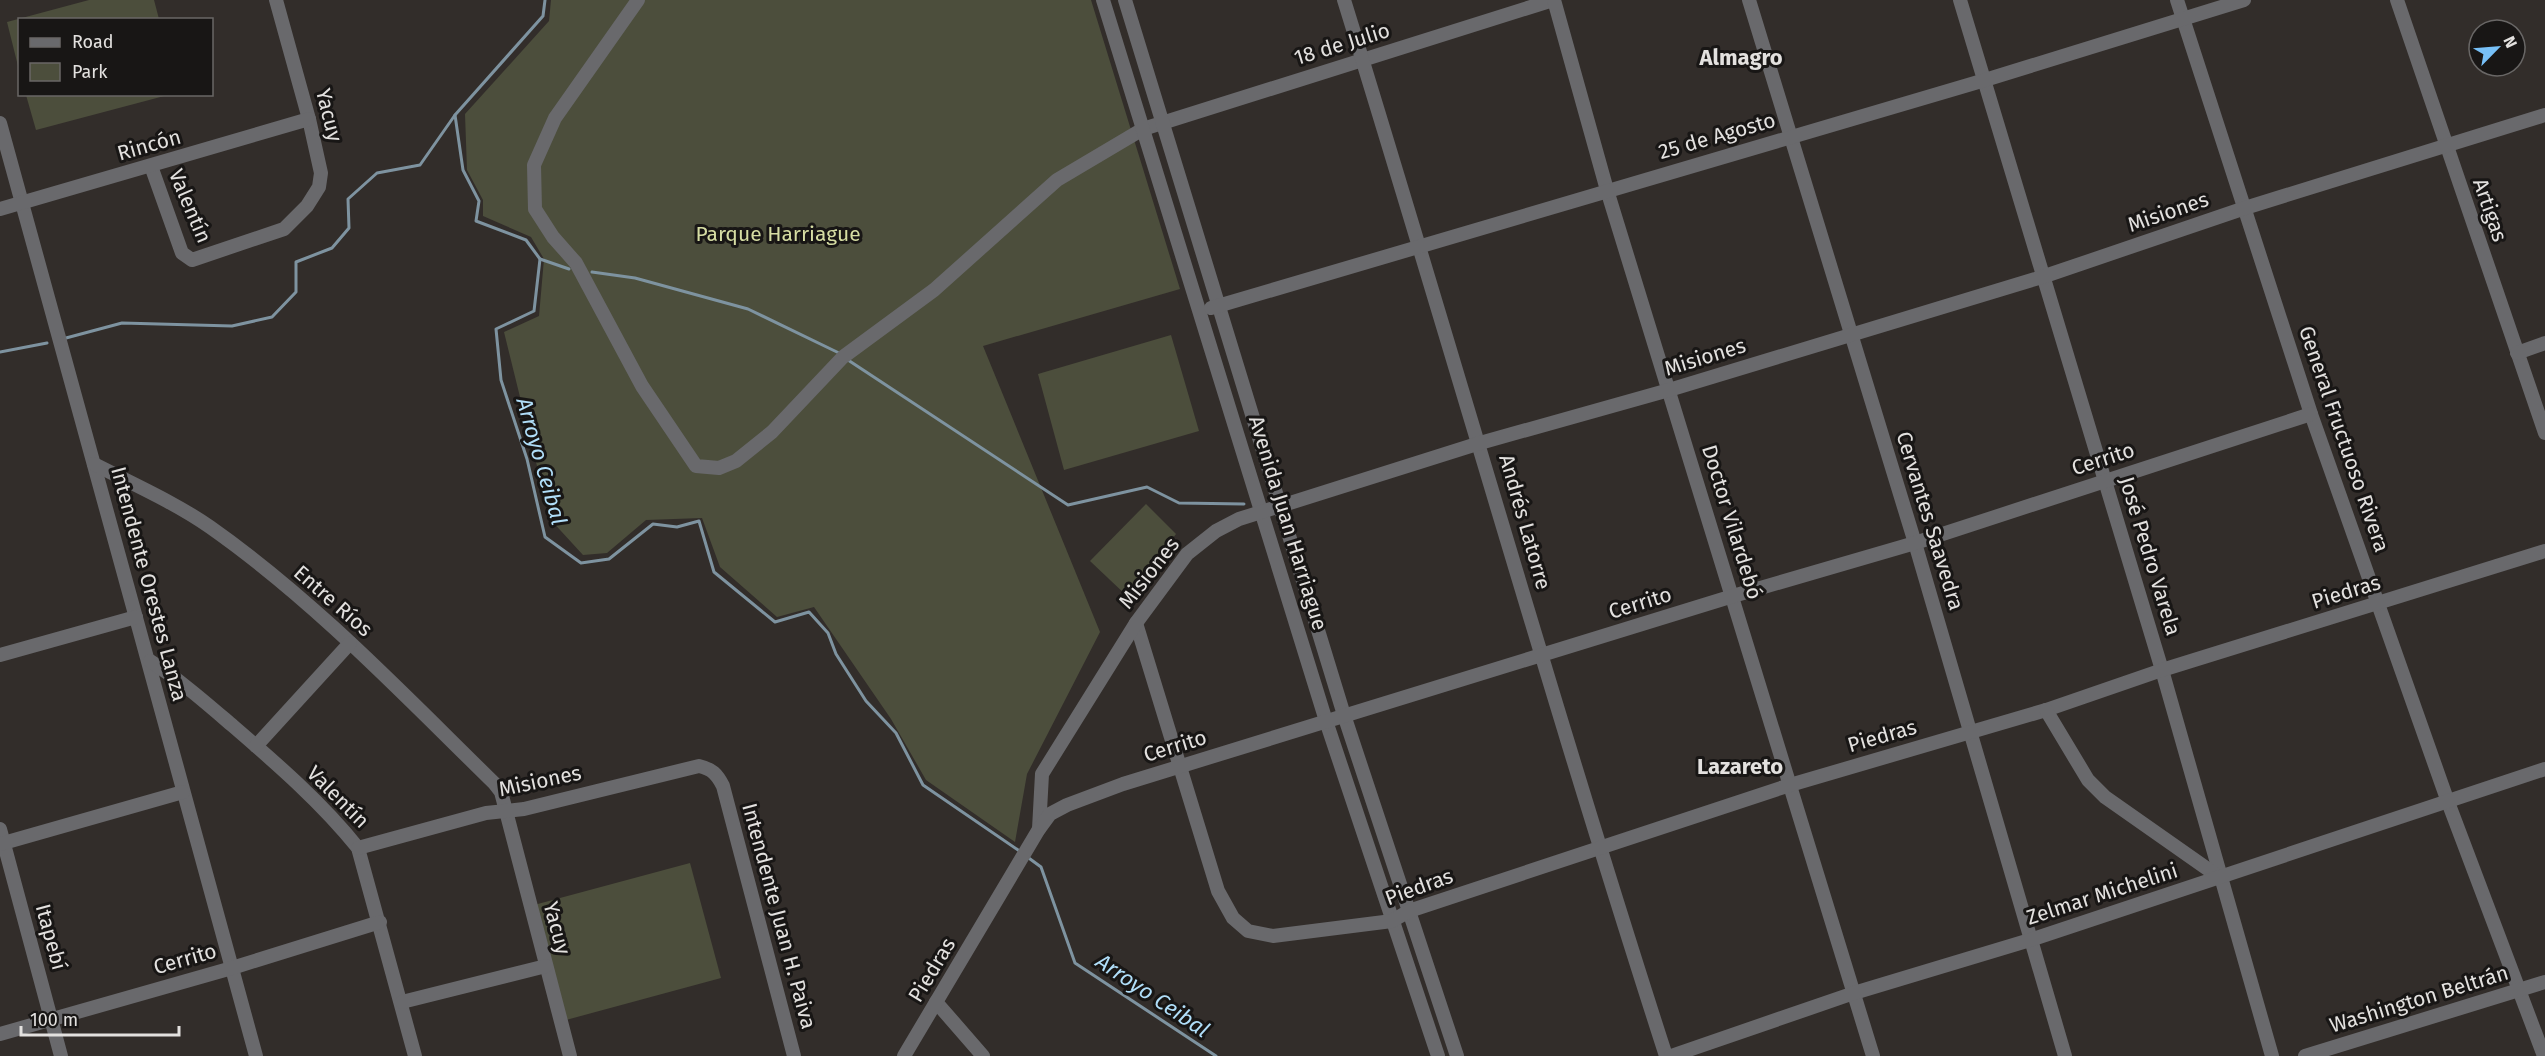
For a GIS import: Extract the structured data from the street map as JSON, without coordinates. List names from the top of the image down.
{
  "streets": {
    "street": [
      "18 de Julio",
      "Yacuy",
      "25 de Agosto",
      "Rincón",
      "Valentín",
      "Artigas",
      "Misiones",
      "General Fructuoso Rivera",
      "Cerrito",
      "Cervantes Saavedra",
      "Andrés Latorre",
      "Doctor Vilardebó",
      "Avenida Juan Harriague",
      "José Pedro Varela",
      "Intendente Orestes Lanza",
      "Piedras",
      "Entre Ríos",
      "Zelmar Michelini",
      "Intendente Juan H. Paiva",
      "Itapebí",
      "Washington Beltrán"
    ]
  },
  "crossings": [
    ["18 de Julio", "Andrés Latorre"],
    ["18 de Julio", "Doctor Vilardebó"],
    ["18 de Julio", "Avenida Juan Harriague"],
    ["Yacuy", "Rincón"],
    ["Yacuy", "Valentín"],
    ["Yacuy", "Misiones"],
    ["Yacuy", "Entre Ríos"],
    ["25 de Agosto", "General Fructuoso Rivera"],
    ["25 de Agosto", "Cervantes Saavedra"],
    ["25 de Agosto", "Andrés Latorre"],
    ["25 de Agosto", "Doctor Vilardebó"],
    ["25 de Agosto", "Avenida Juan Harriague"],
    ["25 de Agosto", "José Pedro Varela"],
    ["Rincón", "Valentín"],
    ["Rincón", "Intendente Orestes Lanza"],
    ["Valentín", "Misiones"],
    ["Valentín", "Cerrito"],
    ["Valentín", "Intendente Orestes Lanza"],
    ["Artigas", "Misiones"],
    ["Misiones", "General Fructuoso Rivera"],
    ["Misiones", "Cerrito"],
    ["Misiones", "Cervantes Saavedra"],
    ["Misiones", "Andrés Latorre"],
    ["Misiones", "Doctor Vilardebó"],
    ["Misiones", "Avenida Juan Harriague"],
    ["Misiones", "José Pedro Varela"],
    ["Misiones", "Entre Ríos"],
    ["Misiones", "Intendente Juan H. Paiva"],
    ["General Fructuoso Rivera", "Cerrito"],
    ["General Fructuoso Rivera", "Piedras"],
    ["General Fructuoso Rivera", "Zelmar Michelini"],
    ["General Fructuoso Rivera", "Washington Beltrán"],
    ["Cerrito", "Cervantes Saavedra"],
    ["Cerrito", "Andrés Latorre"],
    ["Cerrito", "Doctor Vilardebó"],
    ["Cerrito", "Avenida Juan Harriague"],
    ["Cerrito", "José Pedro Varela"],
    ["Cerrito", "Intendente Orestes Lanza"],
    ["Cerrito", "Piedras"],
    ["Cerrito", "Itapebí"],
    ["Cervantes Saavedra", "Piedras"],
    ["Cervantes Saavedra", "Zelmar Michelini"],
    ["Andrés Latorre", "Piedras"],
    ["Doctor Vilardebó", "Piedras"],
    ["Doctor Vilardebó", "Zelmar Michelini"],
    ["Avenida Juan Harriague", "Piedras"],
    ["José Pedro Varela", "Piedras"],
    ["José Pedro Varela", "Zelmar Michelini"],
    ["Intendente Orestes Lanza", "Entre Ríos"]
  ],
  "districts": ["Almagro", "Lazareto"],
  "water": ["Arroyo Ceibal"],
  "parks": ["Parque Harriague"],
  "legend": ["Road", "Park"],
  "scale_bar": "100 m",
  "north": "top right"
}
